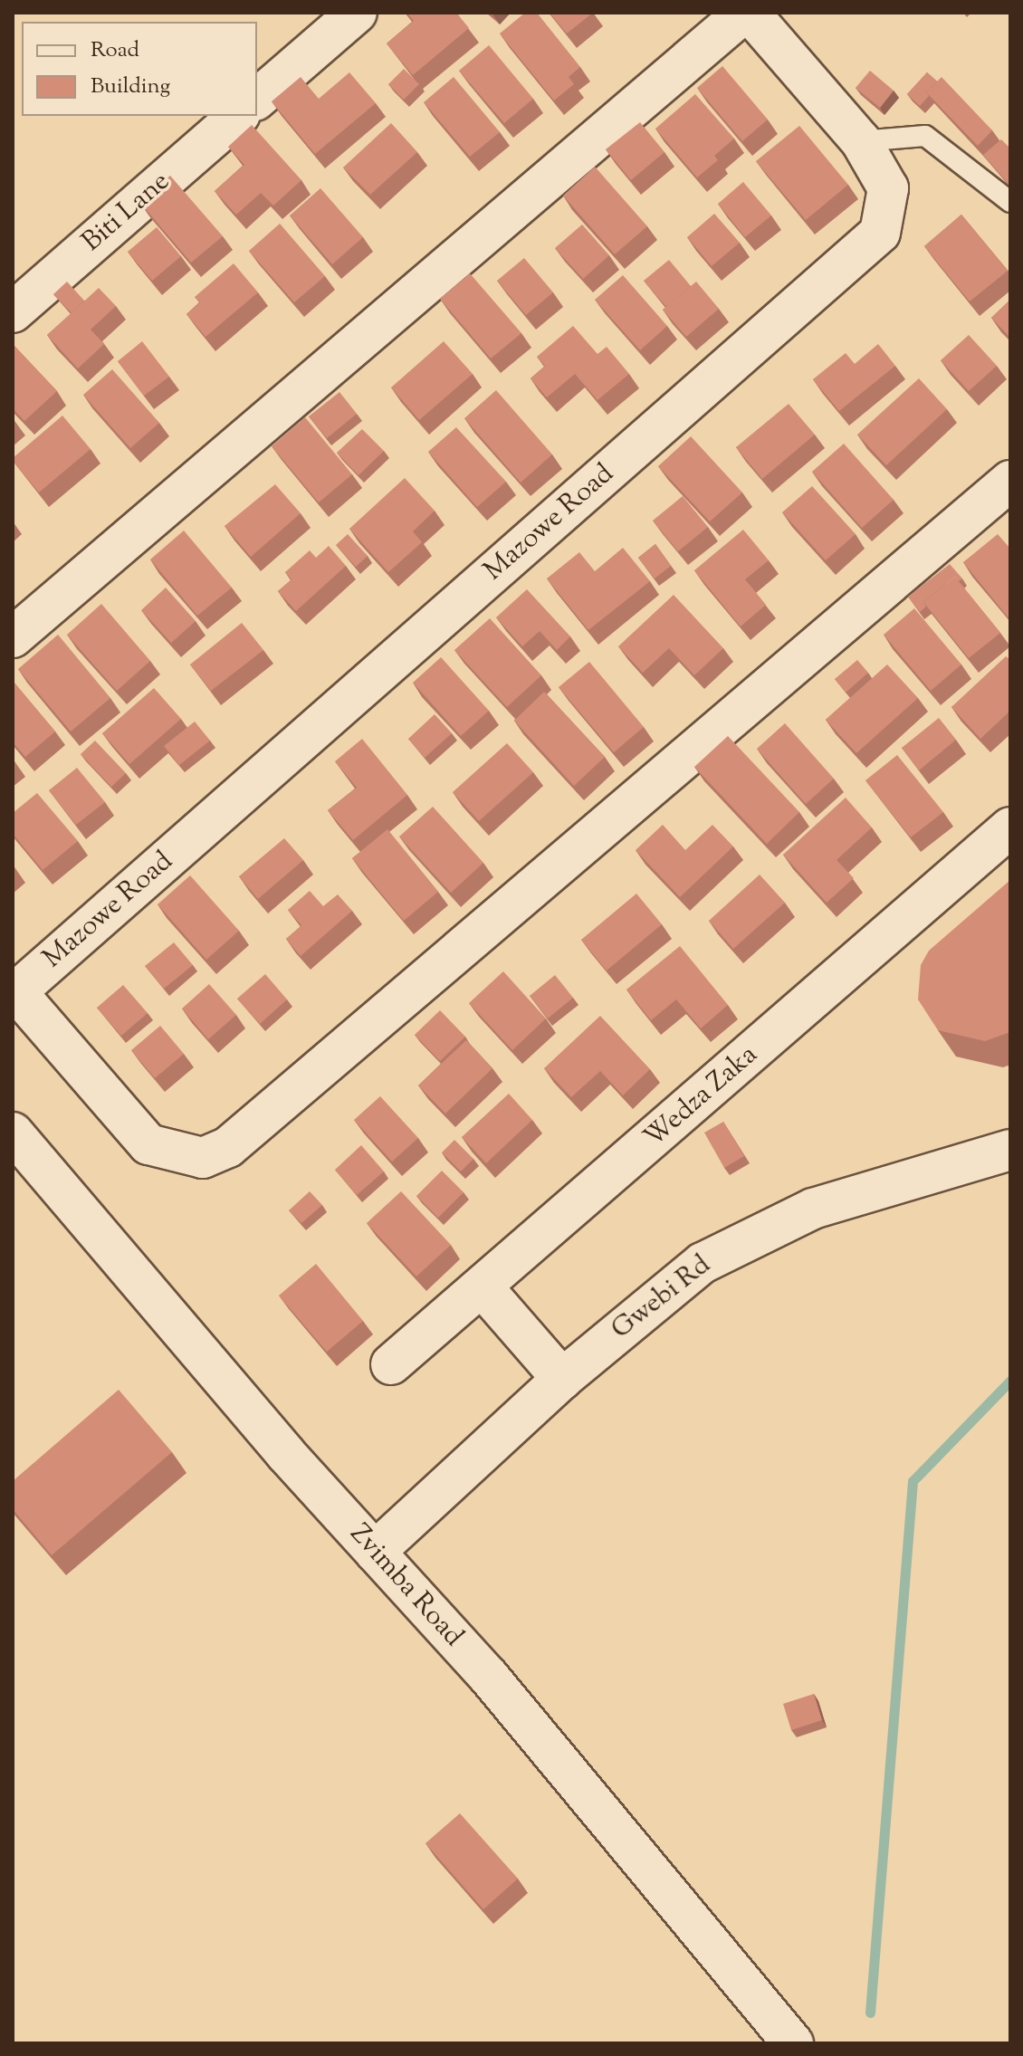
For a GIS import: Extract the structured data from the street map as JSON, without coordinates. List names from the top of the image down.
{
  "streets": {
    "street": [
      "Biti Lane",
      "Mazowe Road",
      "Wedza Zaka",
      "Gwebi Rd",
      "Zvimba Road"
    ]
  },
  "crossings": [
    ["Gwebi Rd", "Zvimba Road"]
  ],
  "legend": ["Road", "Building"]
}
